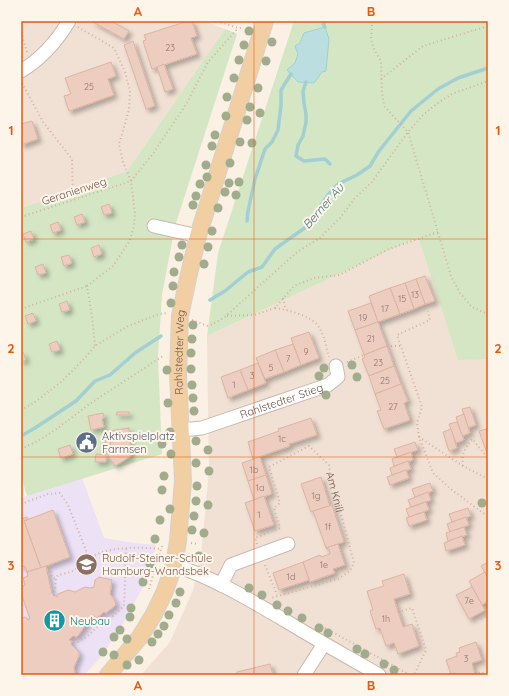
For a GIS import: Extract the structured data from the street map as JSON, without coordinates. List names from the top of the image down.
{
  "streets": {
    "main road": ["Rahlstedter Weg"],
    "street": ["Rahlstedter Stieg"],
    "path": ["Geranienweg", "Am Knill"]
  },
  "crossings": [
    ["Rahlstedter Weg", "Rahlstedter Stieg"]
  ],
  "water": ["Berner Au"],
  "places": {
    "public building": ["Aktivspielplatz Farmsen"],
    "school or university": ["Rudolf-Steiner-Schule Hamburg-Wandsbek"],
    "building": ["Neubau"]
  },
  "house_numbers": [
    "23",
    "25",
    "13",
    "15",
    "17",
    "19",
    "21",
    "9",
    "7",
    "23",
    "5",
    "3",
    "25",
    "1",
    "27",
    "1c",
    "1b",
    "1a",
    "1g",
    "1",
    "1f",
    "1e",
    "1d",
    "7e",
    "1h",
    "3"
  ],
  "grid": {
    "columns": ["A", "B"],
    "rows": ["1", "2", "3"]
  }
}
